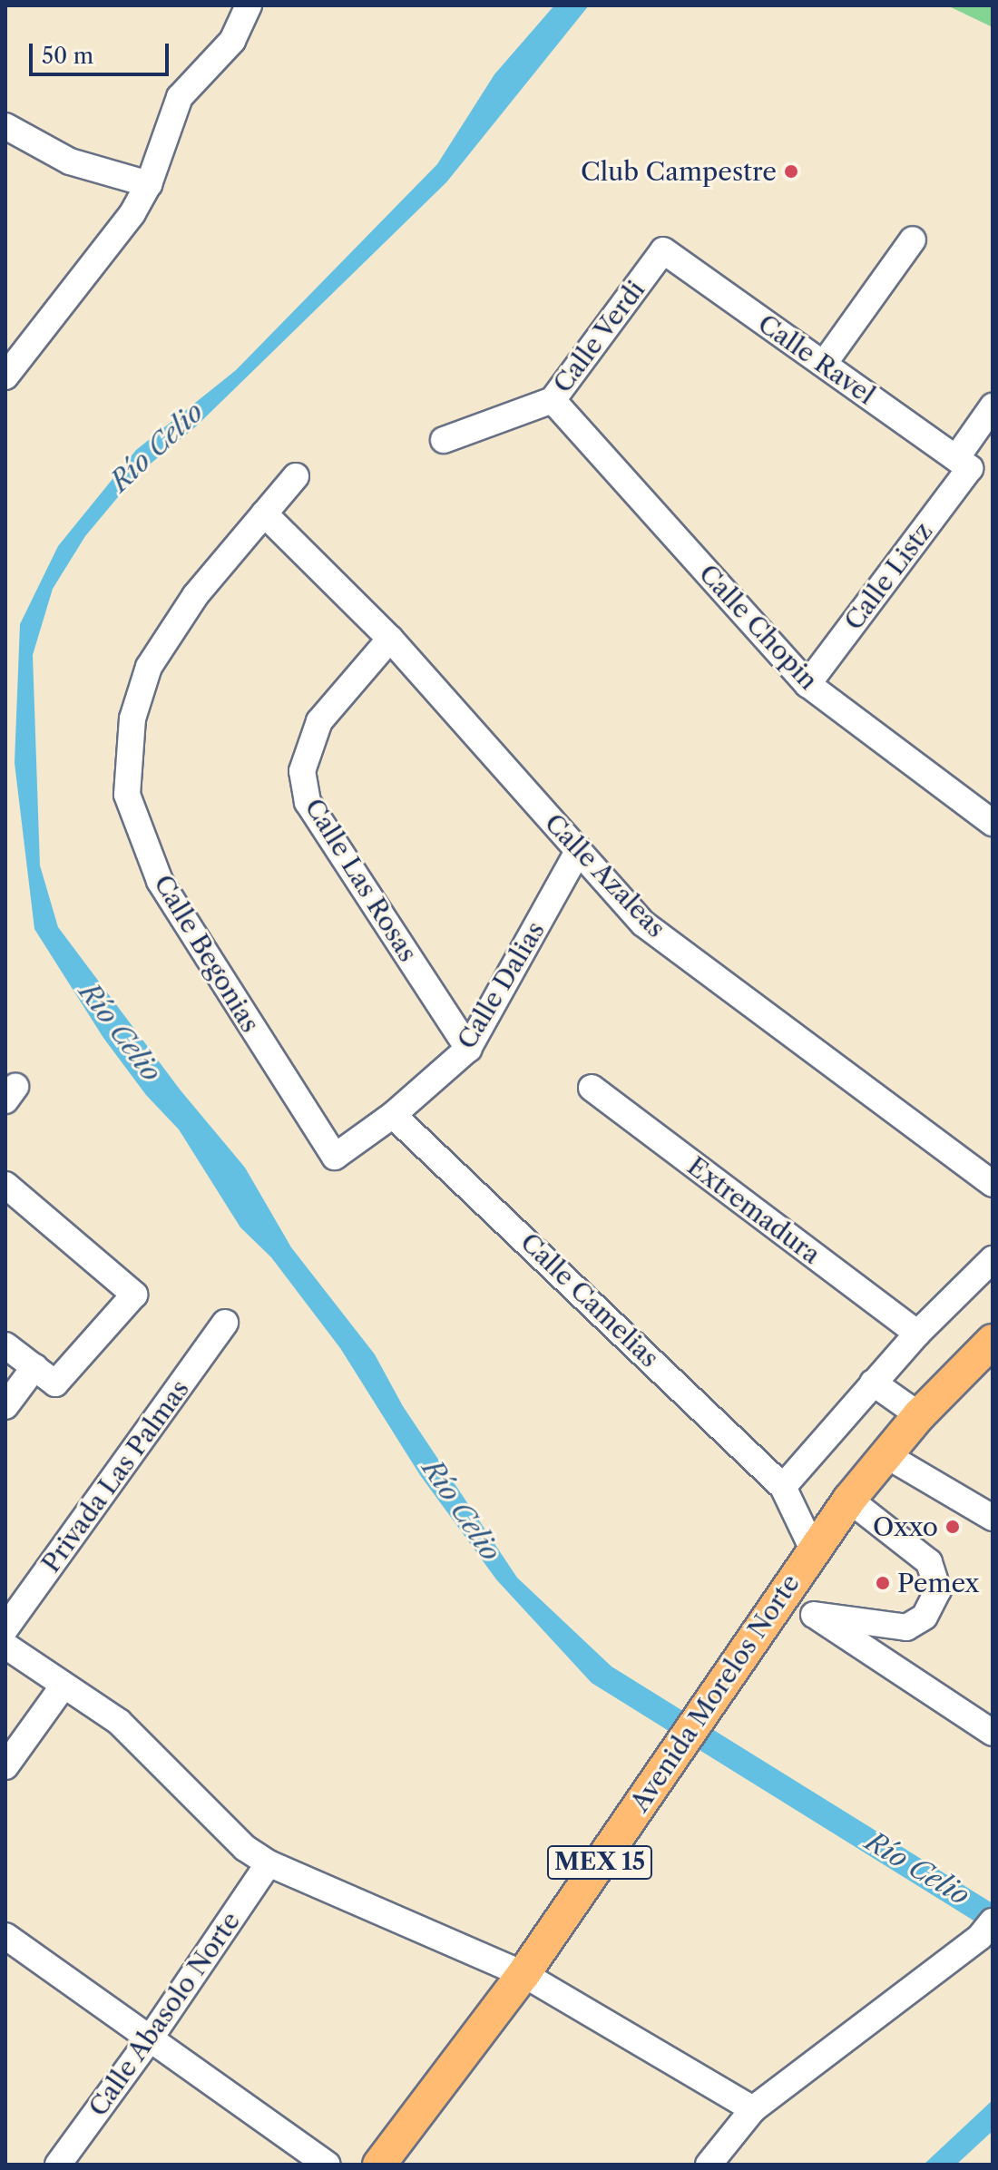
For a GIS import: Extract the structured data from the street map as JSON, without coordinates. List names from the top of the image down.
{
  "streets": {
    "main road": ["Avenida Morelos Norte", "MEX 15"],
    "street": [
      "Calle Verdi",
      "Calle Ravel",
      "Calle Listz",
      "Calle Chopin",
      "Calle Azaleas",
      "Calle Las Rosas",
      "Calle Begonias",
      "Calle Dalias",
      "Extremadura",
      "Calle Camelias",
      "Privada Las Palmas",
      "Calle Abasolo Norte"
    ]
  },
  "crossings": [
    ["Calle Verdi", "Calle Ravel"],
    ["Calle Verdi", "Calle Chopin"],
    ["Calle Ravel", "Calle Listz"],
    ["Calle Listz", "Calle Chopin"],
    ["Calle Azaleas", "Calle Las Rosas"],
    ["Calle Azaleas", "Calle Begonias"],
    ["Calle Azaleas", "Calle Dalias"],
    ["Calle Las Rosas", "Calle Dalias"],
    ["Calle Begonias", "Calle Dalias"],
    ["Calle Dalias", "Calle Camelias"]
  ],
  "water": ["Río Celio"],
  "places": ["Club Campestre", "Oxxo", "Pemex"],
  "scale_bar": "50 m"
}
